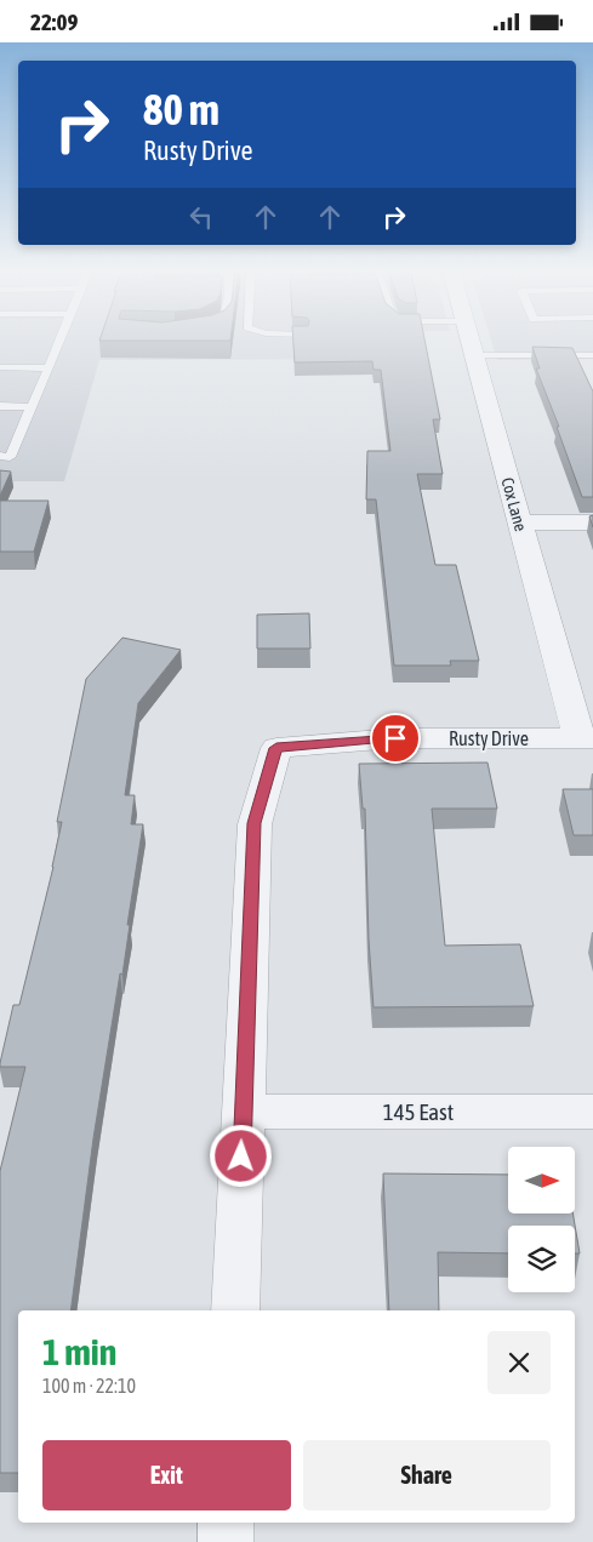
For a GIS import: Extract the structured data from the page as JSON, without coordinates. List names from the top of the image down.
{
  "streets": {
    "street": ["Cox Lane", "Rusty Drive", "145 East"]
  },
  "crossings": [
    ["Cox Lane", "Rusty Drive"],
    ["Rusty Drive", "145 East"]
  ],
  "north": "right",
  "page": {
    "status": "22:09",
    "turn": ["80 m", "Rusty Drive"],
    "heading": ["1 min", "100 m · 22:10"],
    "buttons": ["Exit", "Share"]
  }
}
